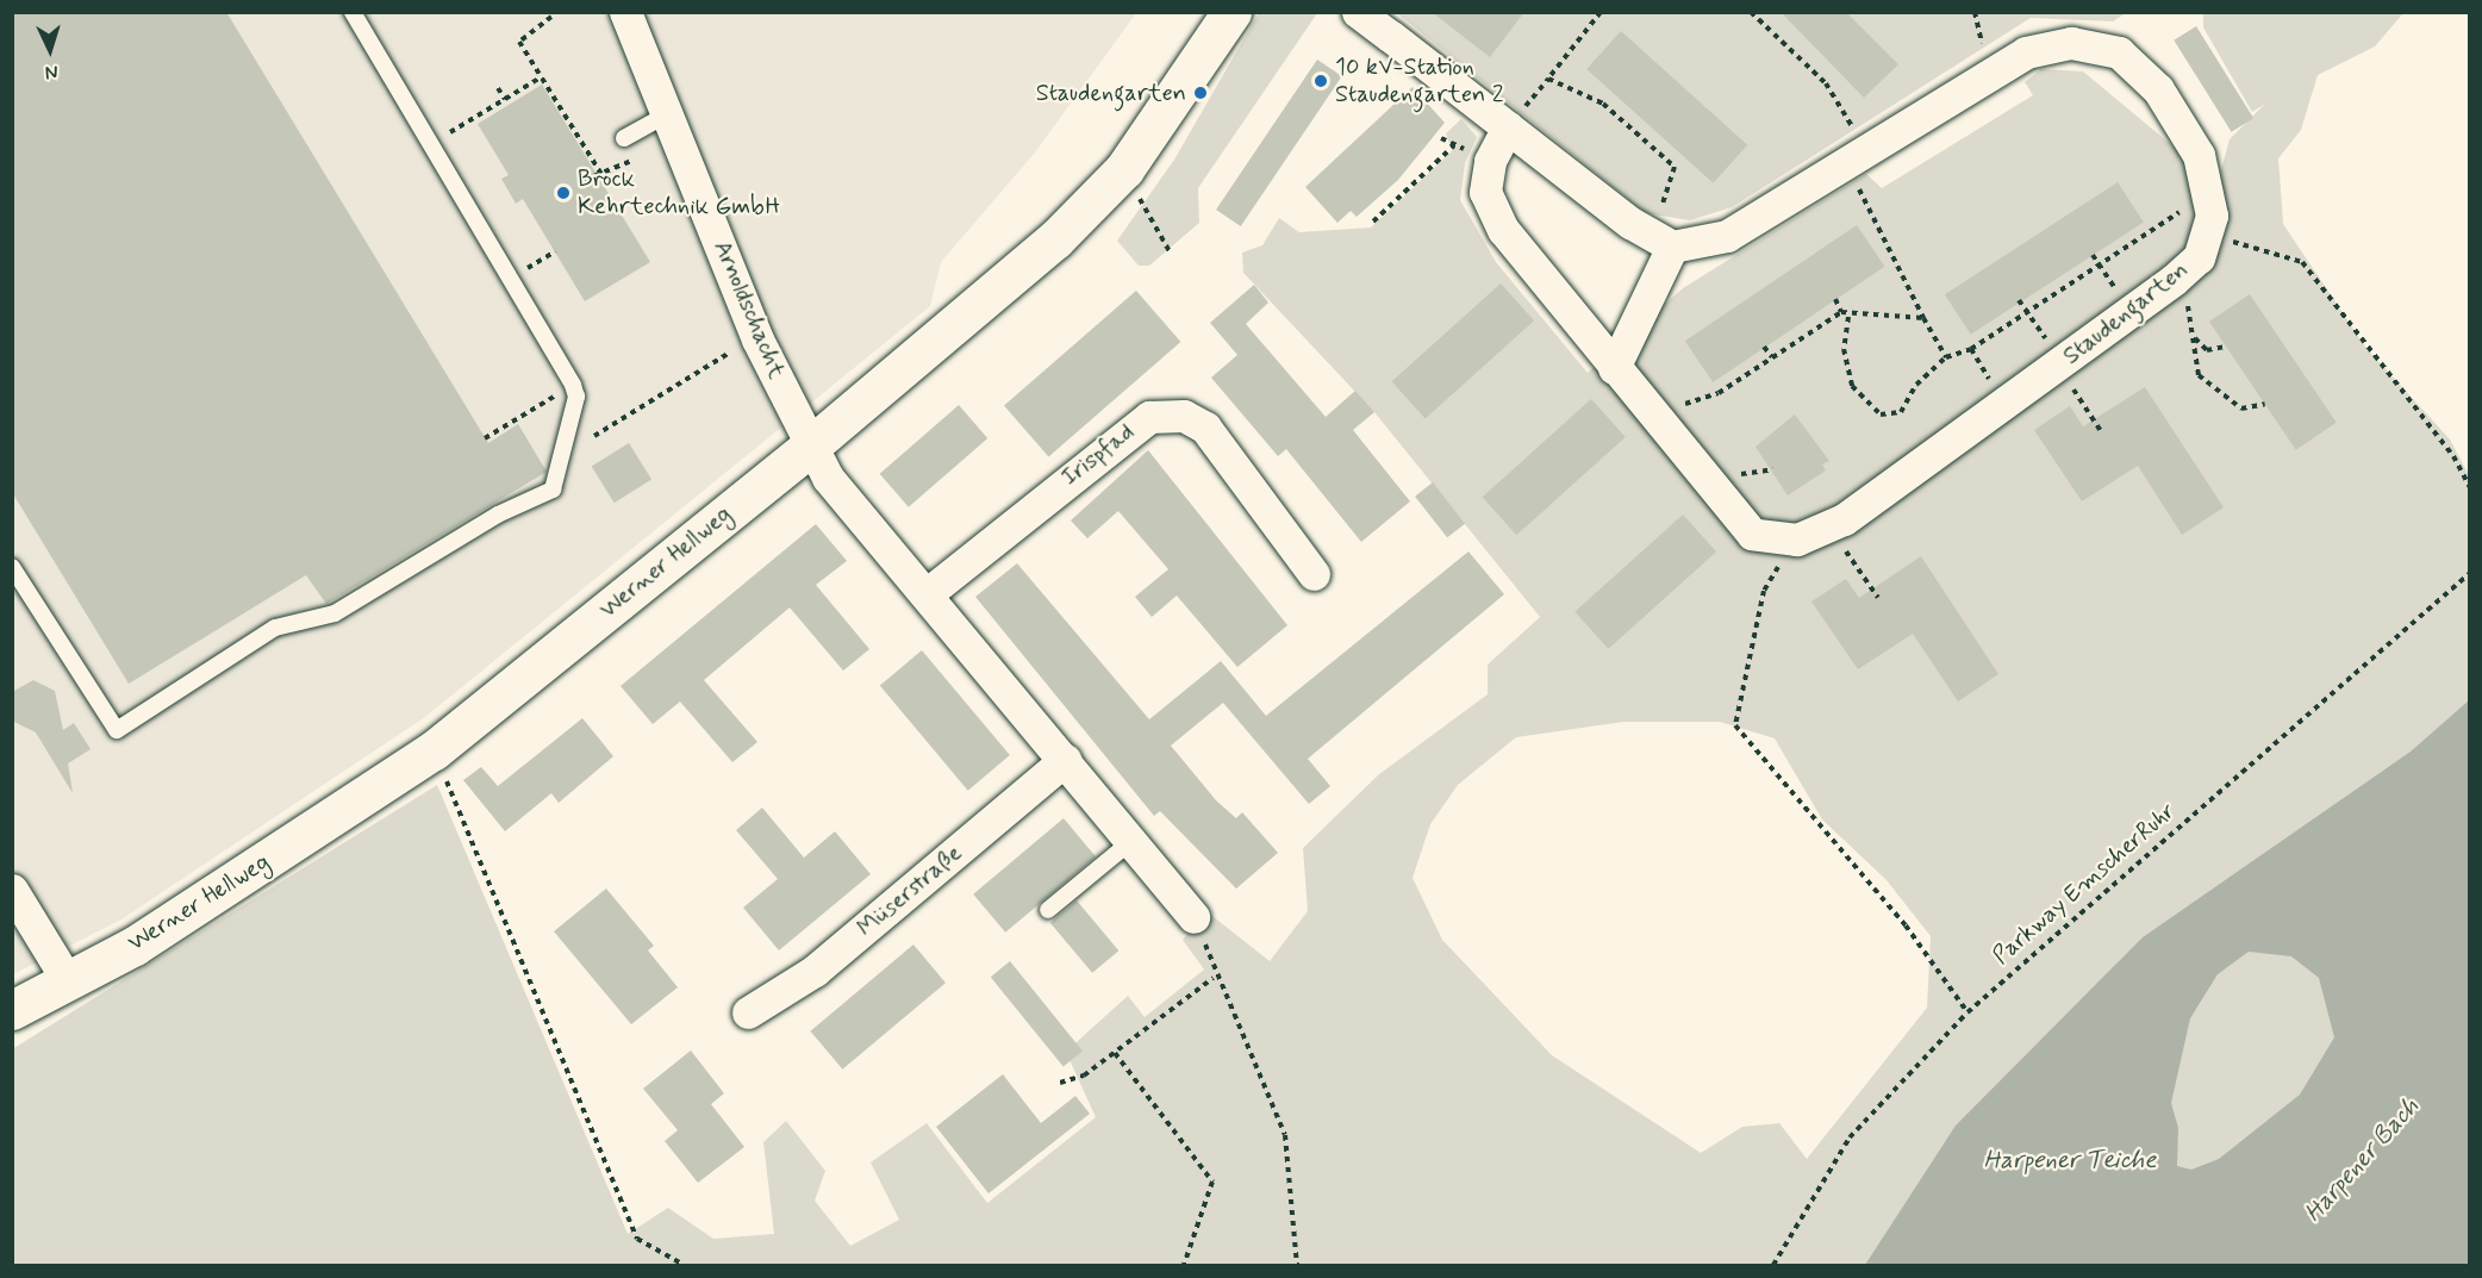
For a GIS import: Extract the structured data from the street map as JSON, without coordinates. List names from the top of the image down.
{
  "streets": {
    "main road": ["Werner Hellweg"],
    "street": [
      "Arnoldschacht",
      "Staudengarten",
      "Irispfad",
      "Müserstraße"
    ],
    "path": ["Parkway EmscherRuhr"]
  },
  "crossings": [
    ["Arnoldschacht", "Werner Hellweg"]
  ],
  "water": ["Harpener Teiche", "Harpener Bach"],
  "places": ["10 kV-Station Staudengarten 2", "Staudengarten", "Brock Kehrtechnik GmbH"],
  "north": "bottom"
}
